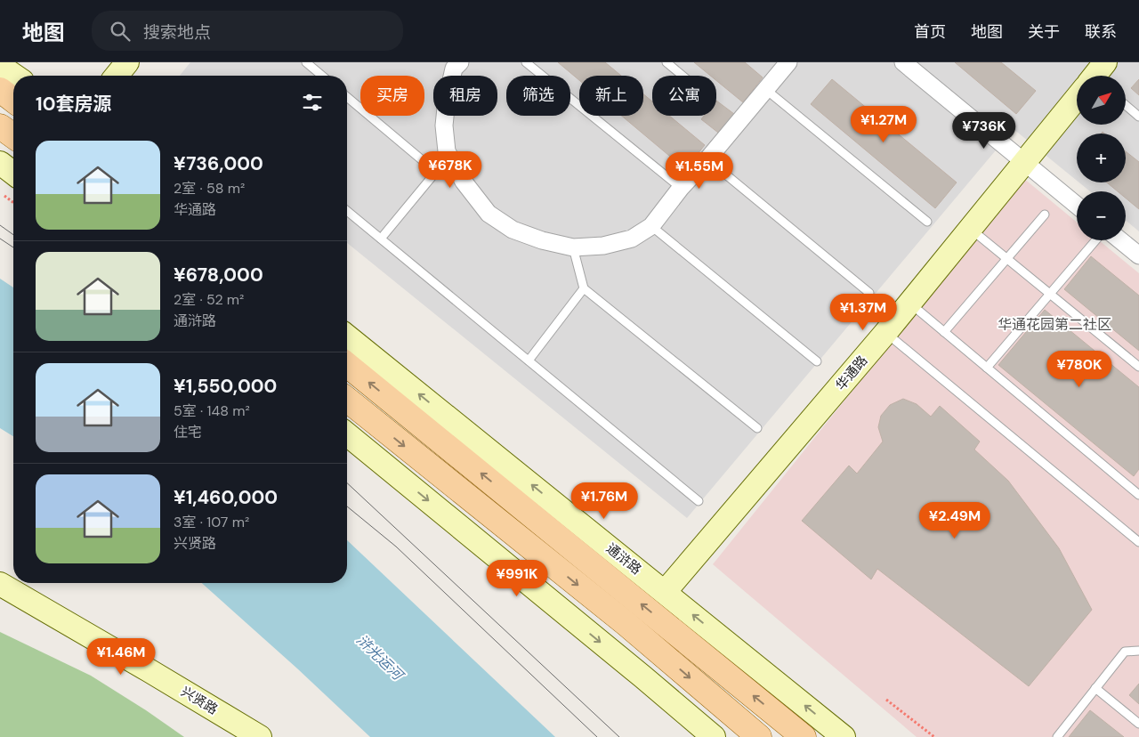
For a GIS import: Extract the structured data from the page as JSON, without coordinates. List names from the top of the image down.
{
  "streets": {
    "main road": ["华通路", "通浒路", "兴贤路"]
  },
  "crossings": [
    ["华通路", "通浒路"]
  ],
  "districts": ["华通花园第二社区"],
  "water": ["浒光运河"],
  "north": "top right",
  "page": {
    "header": "地图",
    "search": "搜索地点",
    "nav": [
      "首页",
      "地图",
      "关于",
      "联系"
    ],
    "map_buttons": ["+", "−"],
    "chip": [
      "买房",
      "租房",
      "筛选",
      "新上",
      "公寓"
    ],
    "heading": "10套房源",
    "price": [
      "¥1.27M",
      "¥736K",
      "¥678K",
      "¥1.55M",
      "¥1.37M",
      "¥780K",
      "¥1.76M",
      "¥2.49M",
      "¥991K",
      "¥1.46M"
    ],
    "list": [
      {
        "name": "¥736,000",
        "note": "2室 · 58 m² · 华通路"
      },
      {
        "name": "¥678,000",
        "note": "2室 · 52 m² · 通浒路"
      },
      {
        "name": "¥1,550,000",
        "note": "5室 · 148 m² · 住宅"
      },
      {
        "name": "¥1,460,000",
        "note": "3室 · 107 m² · 兴贤路"
      }
    ]
  }
}
